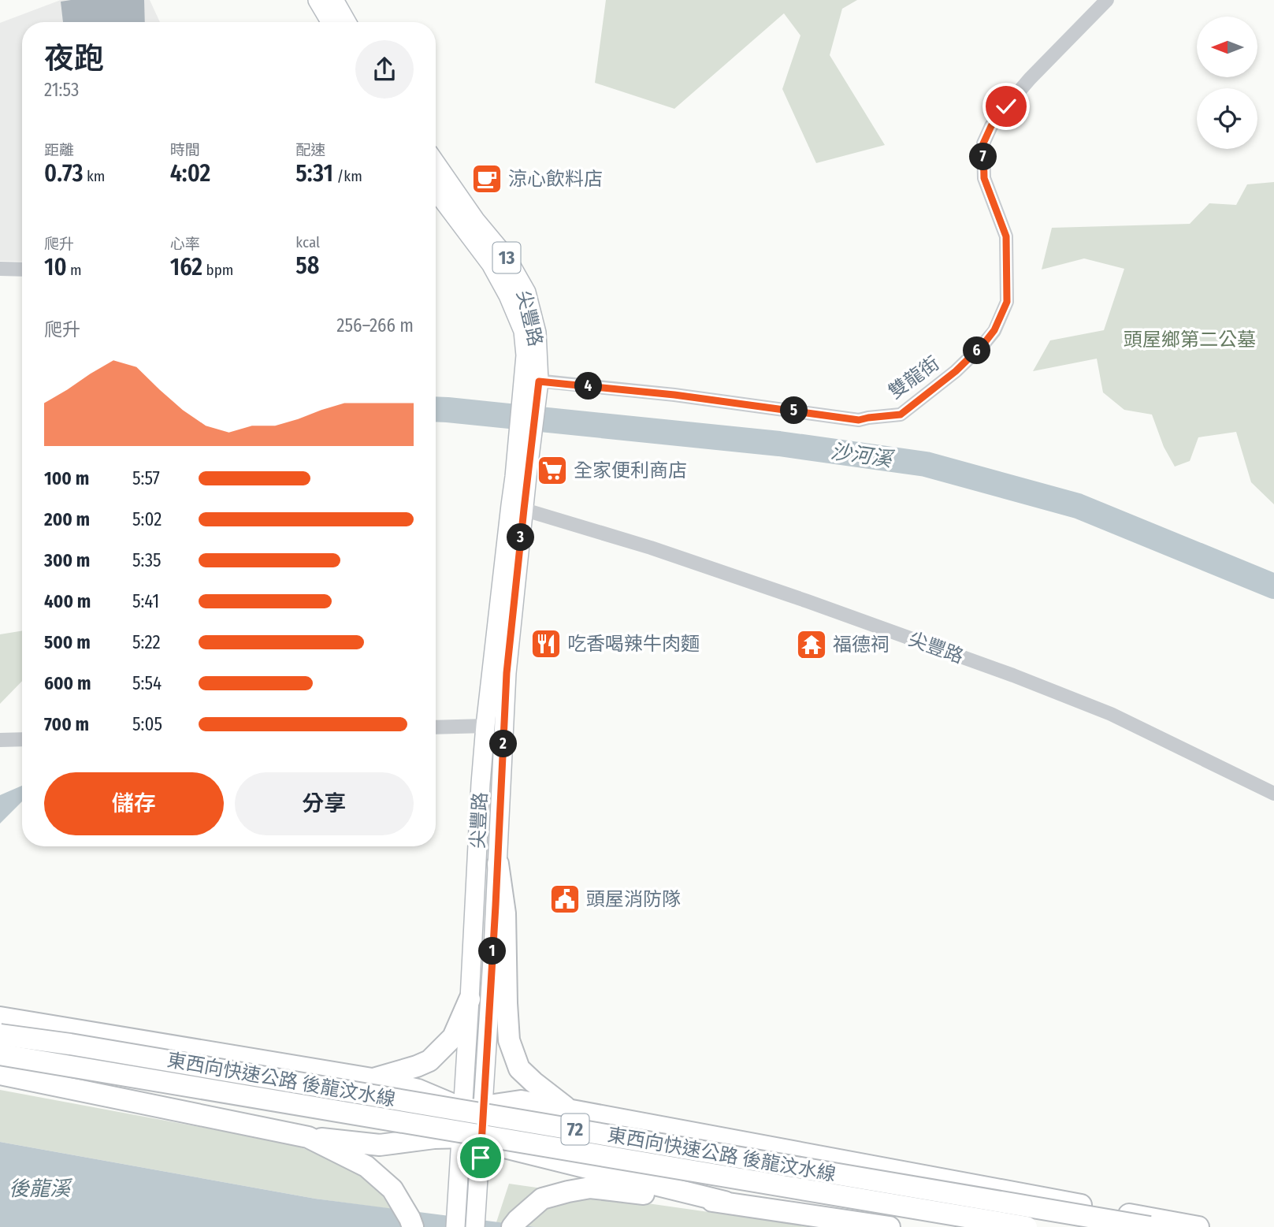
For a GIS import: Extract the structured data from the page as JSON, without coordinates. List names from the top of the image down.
{
  "streets": {
    "highway": ["東西向快速公路 後龍汶水線", "72"],
    "main road": ["13", "尖豐路"],
    "street": ["雙龍街"]
  },
  "crossings": [
    ["13", "尖豐路"],
    ["尖豐路", "雙龍街"]
  ],
  "water": ["沙河溪", "後龍溪"],
  "parks": ["頭屋鄉第二公墓"],
  "places": {
    "cafe": ["涼心飲料店"],
    "supermarket": ["全家便利商店"],
    "restaurant": ["吃香喝辣牛肉麵"],
    "temple": ["福德祠"],
    "public building": ["頭屋消防隊"]
  },
  "north": "left",
  "page": {
    "heading": ["夜跑", "21:53"],
    "stats": [
      ["距離", "0.73 km"],
      ["時間", "4:02"],
      ["配速", "5:31 /km"],
      ["爬升", "10 m"],
      ["心率", "162 bpm"],
      ["kcal", "58"]
    ],
    "pins": [
      "7",
      "6",
      "4",
      "5",
      "3",
      "2",
      "1"
    ],
    "chart": ["爬升", "256–266 m"],
    "list": [
      {
        "name": "100 m",
        "note": "5:57"
      },
      {
        "name": "200 m",
        "note": "5:02"
      },
      {
        "name": "300 m",
        "note": "5:35"
      },
      {
        "name": "400 m",
        "note": "5:41"
      },
      {
        "name": "500 m",
        "note": "5:22"
      },
      {
        "name": "600 m",
        "note": "5:54"
      },
      {
        "name": "700 m",
        "note": "5:05"
      }
    ],
    "buttons": ["儲存", "分享"]
  }
}
